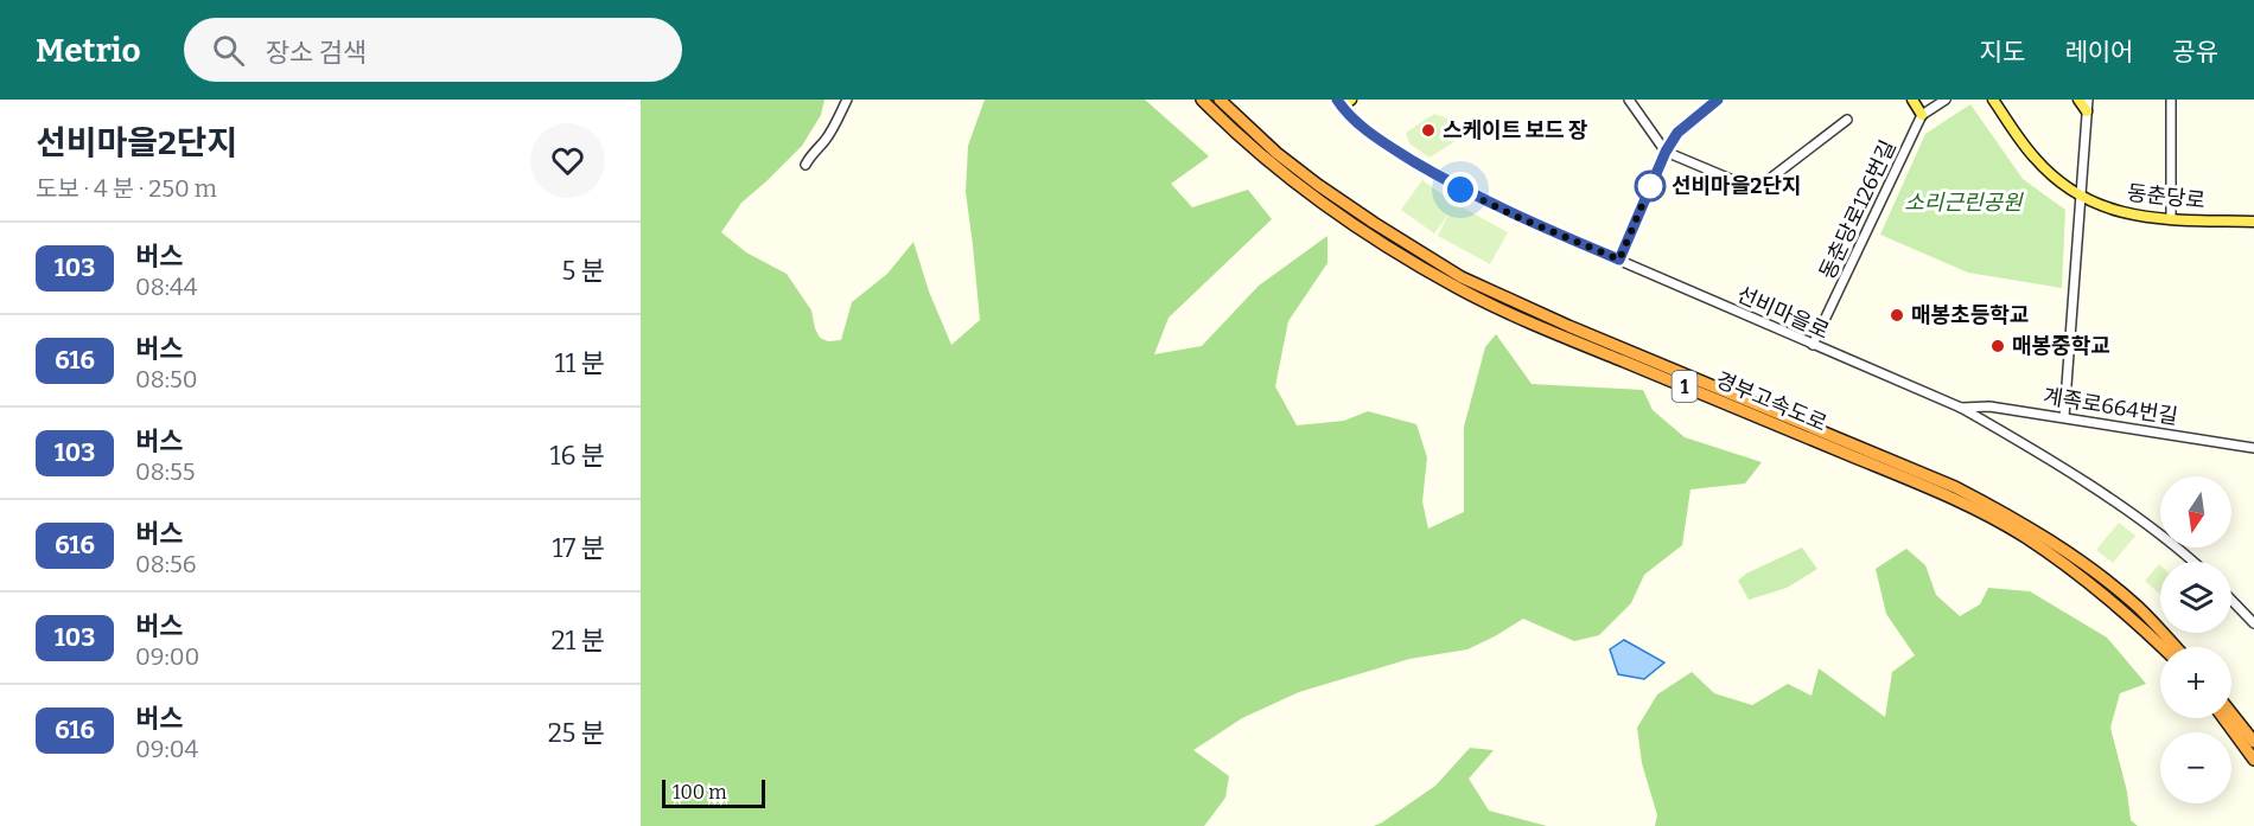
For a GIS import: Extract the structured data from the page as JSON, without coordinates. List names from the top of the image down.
{
  "streets": {
    "highway": ["1", "경부고속도로"],
    "main road": ["동춘당로"],
    "street": ["동춘당로126번길", "선비마을로", "계족로664번길"]
  },
  "crossings": [
    ["동춘당로126번길", "선비마을로"],
    ["선비마을로", "계족로664번길"]
  ],
  "parks": ["소리근린공원"],
  "places": [
    "스케이트 보드 장",
    "선비마을2단지",
    "매봉초등학교",
    "매봉중학교"
  ],
  "lines": ["bus line 103"],
  "scale_bar": "100 m",
  "north": "bottom",
  "page": {
    "header": "Metrio",
    "search": "장소 검색",
    "nav": ["지도", "레이어", "공유"],
    "heading": ["선비마을2단지", "도보 · 4 분 · 250 m"],
    "list": [
      {
        "mark": "103",
        "name": "버스",
        "note": "08:44",
        "value": "5 분"
      },
      {
        "mark": "616",
        "name": "버스",
        "note": "08:50",
        "value": "11 분"
      },
      {
        "mark": "103",
        "name": "버스",
        "note": "08:55",
        "value": "16 분"
      },
      {
        "mark": "616",
        "name": "버스",
        "note": "08:56",
        "value": "17 분"
      },
      {
        "mark": "103",
        "name": "버스",
        "note": "09:00",
        "value": "21 분"
      },
      {
        "mark": "616",
        "name": "버스",
        "note": "09:04",
        "value": "25 분"
      }
    ],
    "map_buttons": ["+", "−"],
    "scale": "100 m"
  }
}
